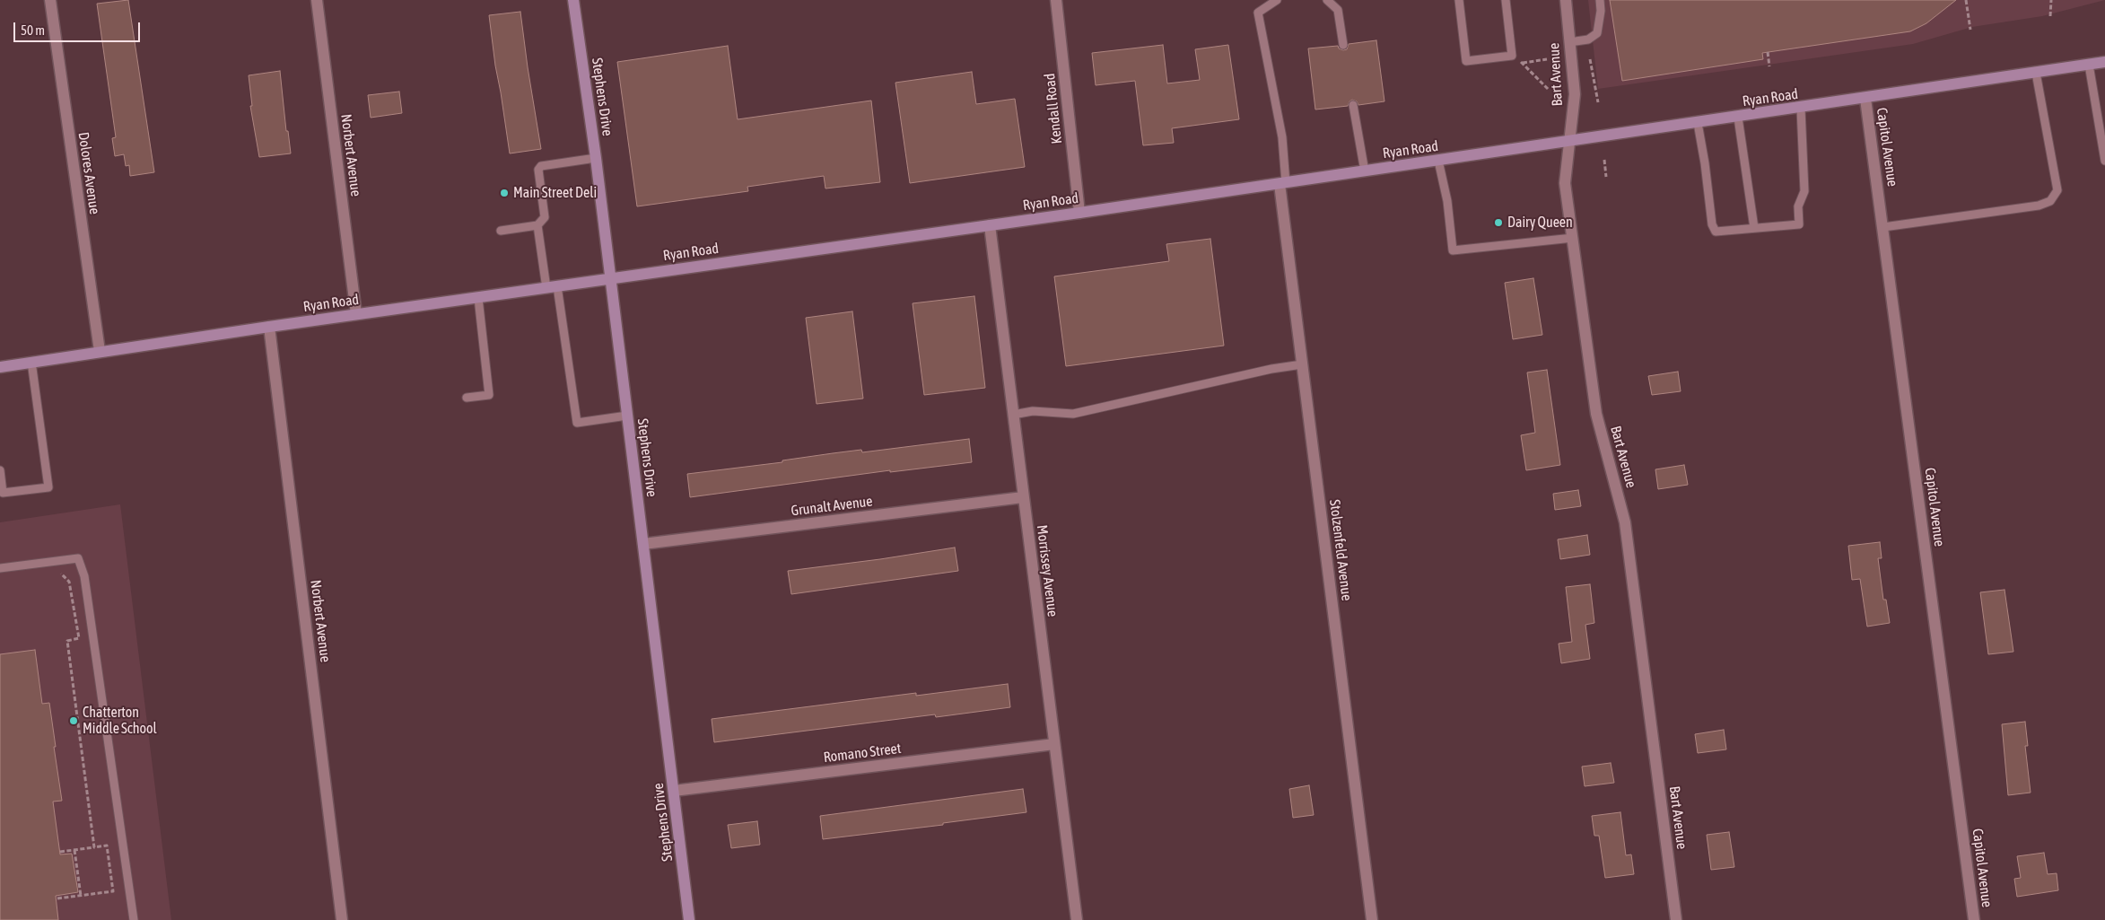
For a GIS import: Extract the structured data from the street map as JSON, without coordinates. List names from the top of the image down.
{
  "streets": {
    "main road": ["Stephens Drive", "Ryan Road"],
    "street": [
      "Bart Avenue",
      "Kendall Road",
      "Capitol Avenue",
      "Norbert Avenue",
      "Dolores Avenue",
      "Grunalt Avenue",
      "Stolzenfeld Avenue",
      "Morrissey Avenue",
      "Romano Street"
    ]
  },
  "crossings": [
    ["Bart Avenue", "Ryan Road"],
    ["Stephens Drive", "Ryan Road"],
    ["Stephens Drive", "Grunalt Avenue"],
    ["Stephens Drive", "Romano Street"],
    ["Ryan Road", "Kendall Road"],
    ["Ryan Road", "Capitol Avenue"],
    ["Ryan Road", "Norbert Avenue"],
    ["Ryan Road", "Dolores Avenue"],
    ["Ryan Road", "Stolzenfeld Avenue"],
    ["Ryan Road", "Morrissey Avenue"],
    ["Grunalt Avenue", "Morrissey Avenue"],
    ["Morrissey Avenue", "Romano Street"]
  ],
  "places": ["Main Street Deli", "Dairy Queen", "Chatterton Middle School"],
  "scale_bar": "50 m"
}
